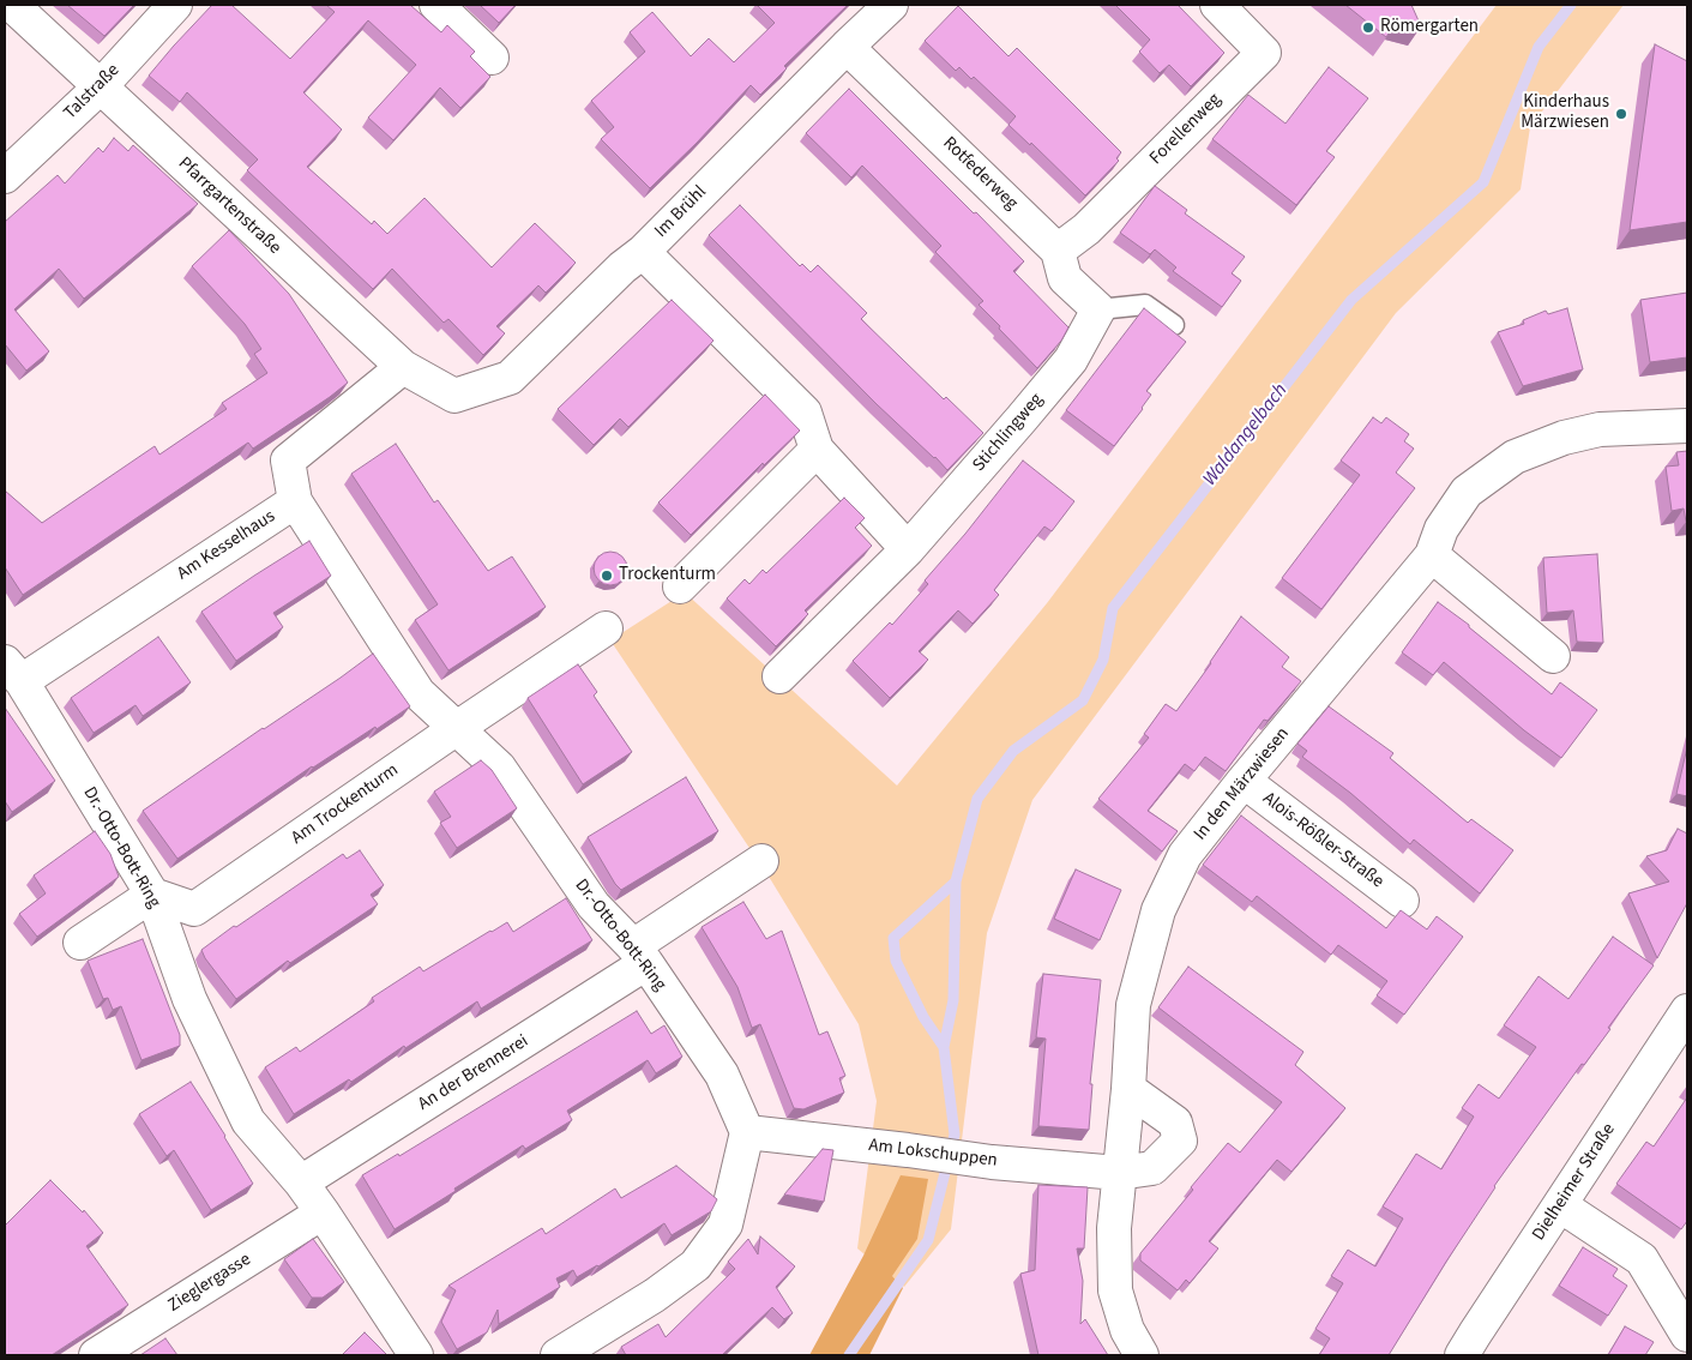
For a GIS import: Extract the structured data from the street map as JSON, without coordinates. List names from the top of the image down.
{
  "streets": {
    "street": [
      "Talstraße",
      "Forellenweg",
      "Rotfederweg",
      "Pfarrgartenstraße",
      "Im Brühl",
      "Stichlingweg",
      "Am Kesselhaus",
      "In den Märzwiesen",
      "Am Trockenturm",
      "Alois-Rößler-Straße",
      "Dr.-Otto-Bott-Ring",
      "An der Brennerei",
      "Am Lokschuppen",
      "Dielheimer Straße",
      "Zieglergasse"
    ]
  },
  "crossings": [
    ["Talstraße", "Pfarrgartenstraße"],
    ["Forellenweg", "Rotfederweg"],
    ["Rotfederweg", "Im Brühl"],
    ["Rotfederweg", "Stichlingweg"],
    ["Pfarrgartenstraße", "Im Brühl"],
    ["Pfarrgartenstraße", "Am Kesselhaus"],
    ["Am Kesselhaus", "Dr.-Otto-Bott-Ring"],
    ["In den Märzwiesen", "Alois-Rößler-Straße"],
    ["In den Märzwiesen", "Am Lokschuppen"],
    ["Am Trockenturm", "Dr.-Otto-Bott-Ring"],
    ["Dr.-Otto-Bott-Ring", "An der Brennerei"],
    ["Dr.-Otto-Bott-Ring", "Am Lokschuppen"],
    ["Dr.-Otto-Bott-Ring", "Zieglergasse"]
  ],
  "water": ["Waldangelbach"],
  "places": ["Römergarten", "Kinderhaus Märzwiesen", "Trockenturm"]
}
